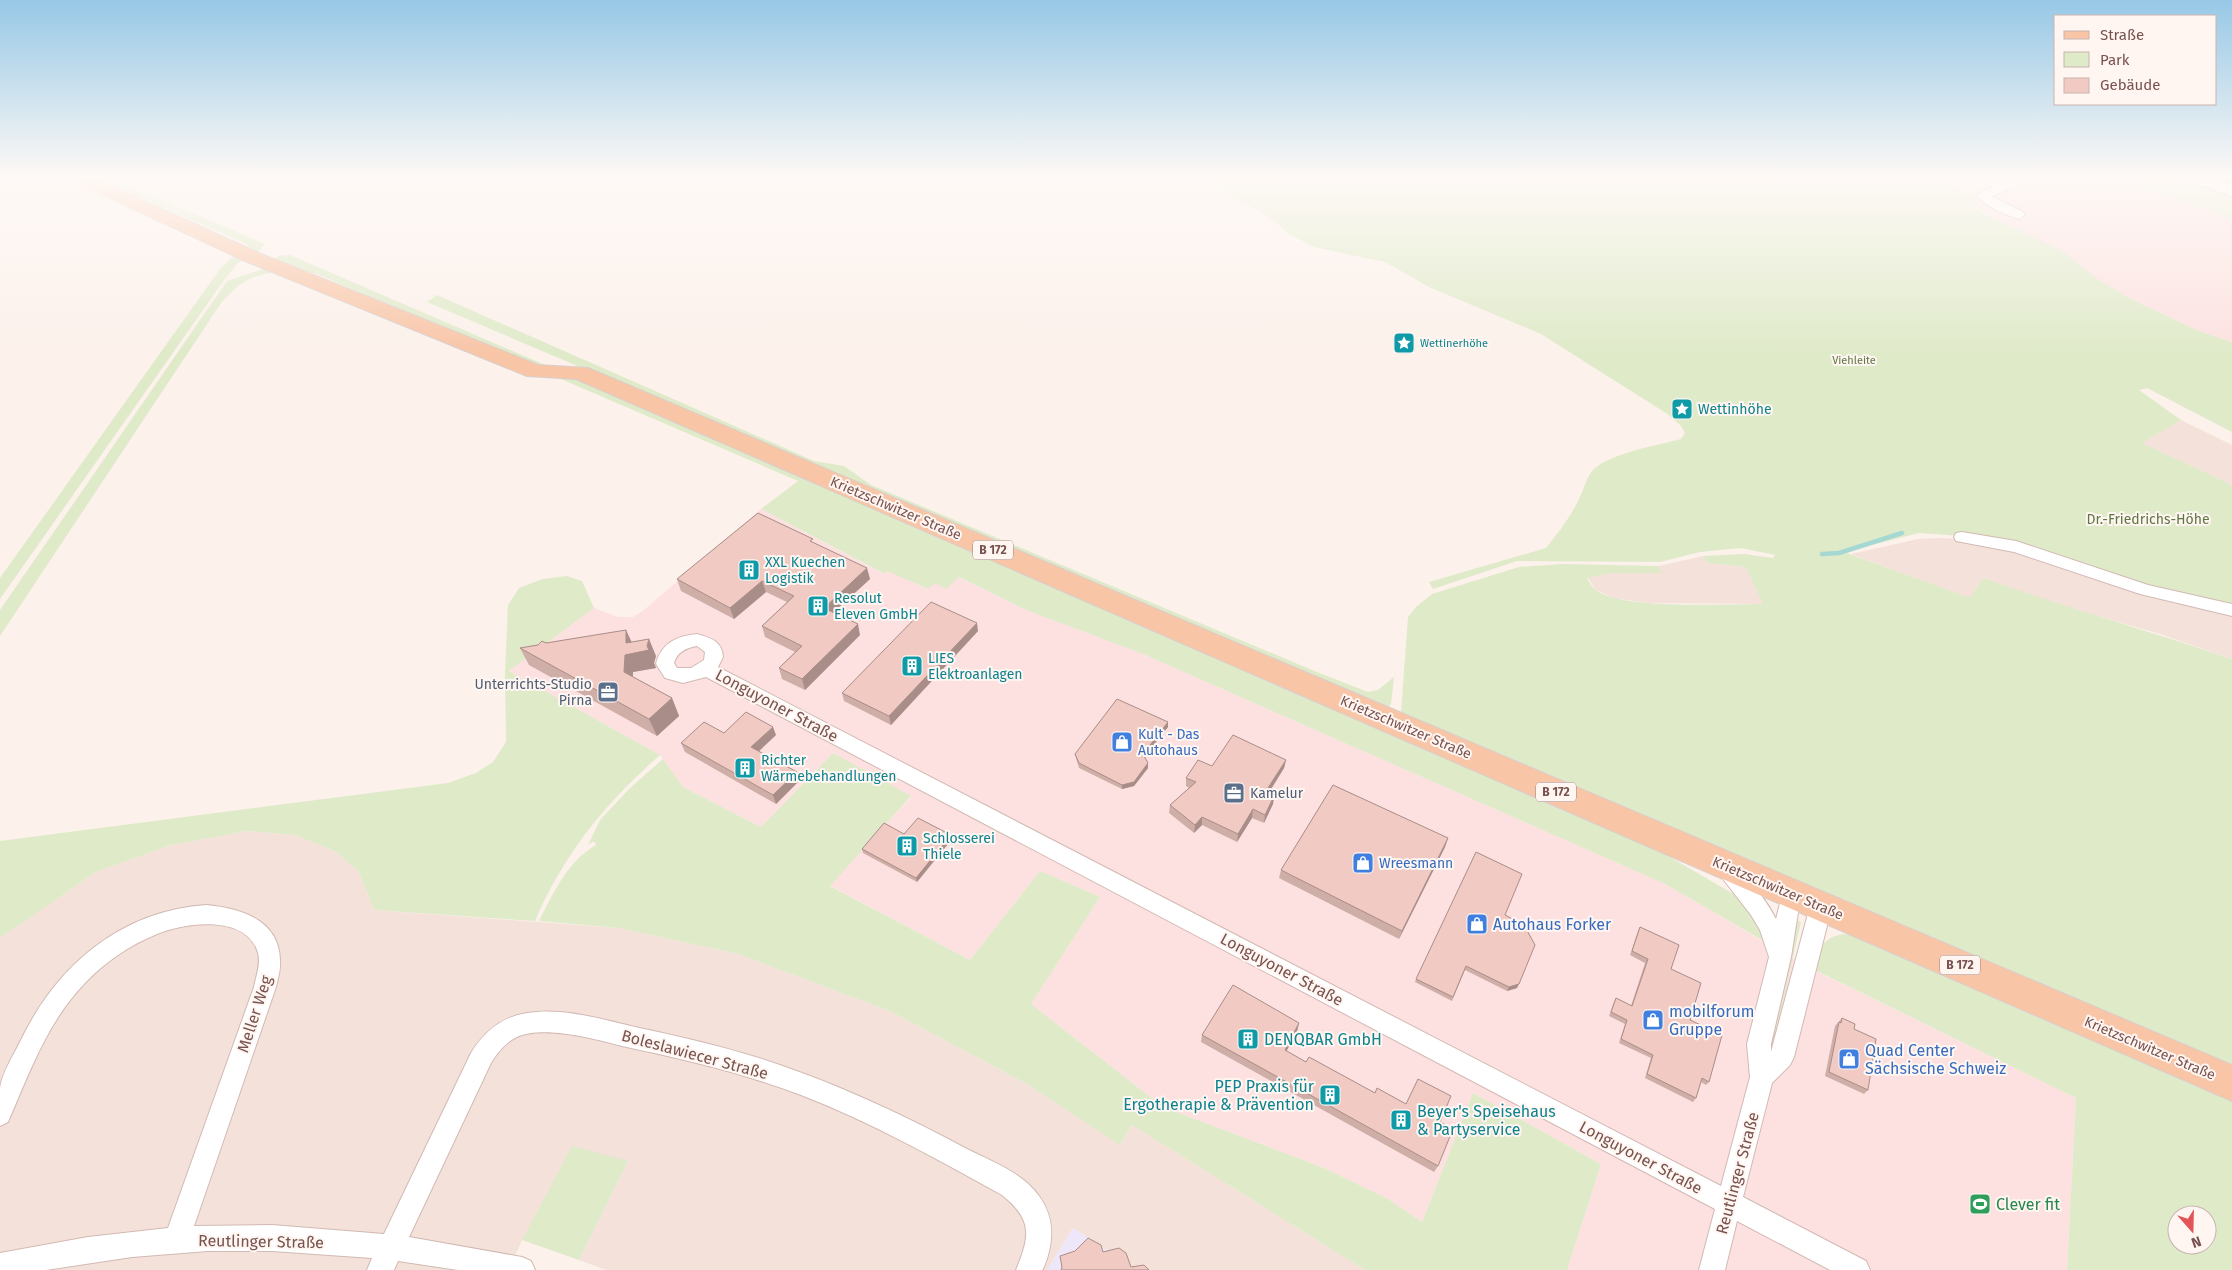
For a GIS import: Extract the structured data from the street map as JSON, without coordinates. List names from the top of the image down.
{
  "streets": {
    "main road": ["Krietzschwitzer Straße", "B 172"],
    "street": [
      "Longuyoner Straße",
      "Meller Weg",
      "Boleslawiecer Straße",
      "Reutlinger Straße"
    ]
  },
  "crossings": [
    ["Krietzschwitzer Straße", "Reutlinger Straße"],
    ["Longuyoner Straße", "Reutlinger Straße"],
    ["Meller Weg", "Reutlinger Straße"],
    ["Boleslawiecer Straße", "Reutlinger Straße"]
  ],
  "parks": ["Viehleite", "Dr.-Friedrichs-Höhe"],
  "places": {
    "place": ["Wettinerhöhe", "Wettinhöhe"],
    "building": [
      "XXL Kuechen Logistik",
      "Resolut Eleven GmbH",
      "LIES Elektroanlagen",
      "Richter Wärmebehandlungen",
      "Schlosserei Thiele",
      "DENQBAR GmbH",
      "PEP Praxis für Ergotherapie & Prävention",
      "Beyer's Speisehaus & Partyservice"
    ],
    "office": ["Unterrichts-Studio Pirna", "Kamelur"],
    "shop": [
      "Kult - Das Autohaus",
      "Wreesmann",
      "Autohaus Forker",
      "mobilforum Gruppe",
      "Quad Center Sächsische Schweiz"
    ],
    "sports": ["Clever fit"]
  },
  "legend": ["Straße", "Park", "Gebäude"],
  "north": "bottom"
}
